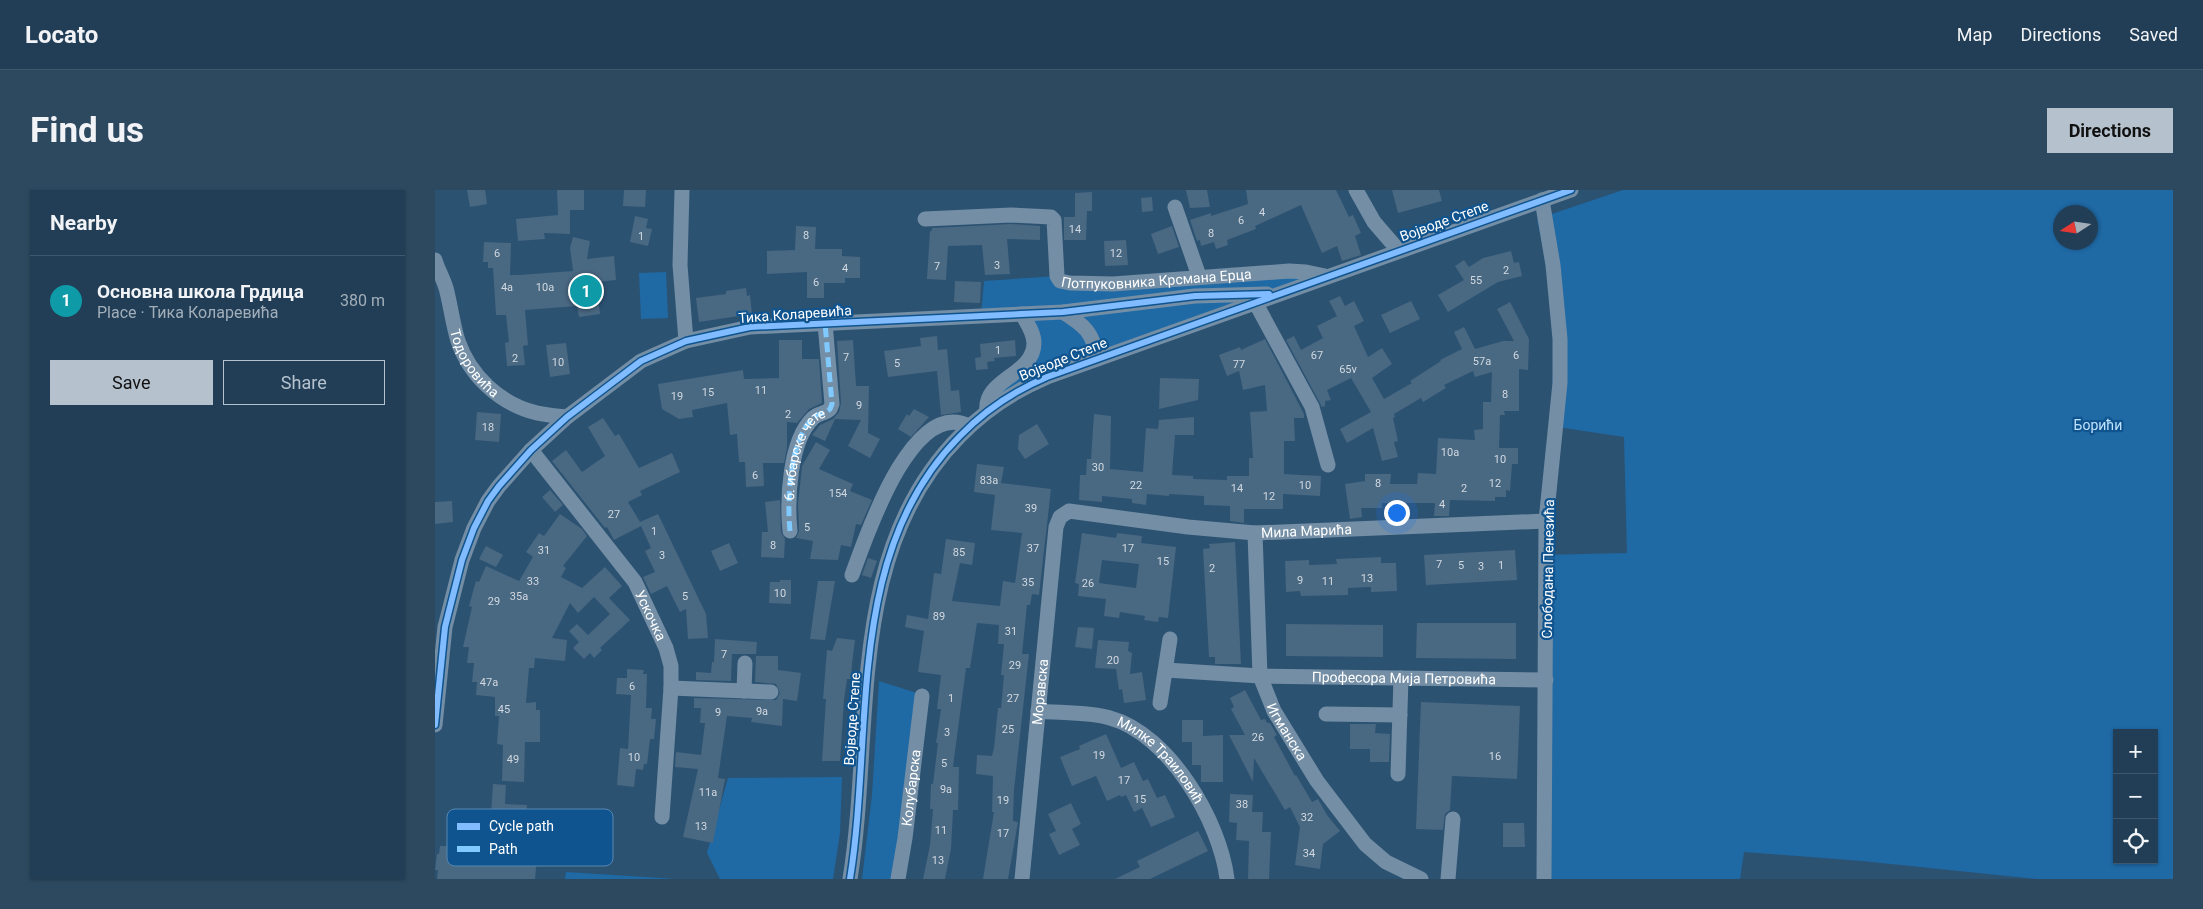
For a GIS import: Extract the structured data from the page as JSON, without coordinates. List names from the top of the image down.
{
  "streets": {
    "street": [
      "Војводе Степе",
      "Потпуковника Крсмана Ерца",
      "Тика Коларевића",
      "Тодоровића",
      "6. ибарске чете",
      "Мила Марића",
      "Слободана Пенезића",
      "Ускочка",
      "Професора Мија Петровића",
      "Моравска",
      "Игманска",
      "Милке Траиловић",
      "Колубарска"
    ]
  },
  "crossings": [
    ["Војводе Степе", "Потпуковника Крсмана Ерца"],
    ["Војводе Степе", "Тика Коларевића"],
    ["Војводе Степе", "Слободана Пенезића"],
    ["Тика Коларевића", "Тодоровића"],
    ["Тика Коларевића", "6. ибарске чете"],
    ["Тика Коларевића", "Ускочка"],
    ["Мила Марића", "Слободана Пенезића"],
    ["Мила Марића", "Моравска"],
    ["Мила Марића", "Игманска"],
    ["Слободана Пенезића", "Професора Мија Петровића"],
    ["Професора Мија Петровића", "Игманска"],
    ["Моравска", "Милке Траиловић"]
  ],
  "parks": ["Борићи"],
  "house_numbers": [
    "4",
    "6",
    "14",
    "8",
    "8",
    "1",
    "6",
    "12",
    "3",
    "7",
    "4",
    "2",
    "55",
    "6",
    "4a",
    "10a",
    "1",
    "67",
    "6",
    "7",
    "2",
    "57a",
    "10",
    "5",
    "77",
    "65v",
    "11",
    "15",
    "8",
    "19",
    "9",
    "2",
    "18",
    "10a",
    "10",
    "30",
    "6",
    "83a",
    "8",
    "12",
    "22",
    "10",
    "14",
    "2",
    "154",
    "12",
    "4",
    "39",
    "27",
    "5",
    "1",
    "8",
    "37",
    "17",
    "31",
    "85",
    "3",
    "15",
    "7",
    "5",
    "1",
    "3",
    "2",
    "13",
    "9",
    "33",
    "11",
    "35",
    "26",
    "10",
    "35a",
    "5",
    "29",
    "89",
    "31",
    "7",
    "20",
    "29",
    "47a",
    "6",
    "1",
    "27",
    "45",
    "9a",
    "9",
    "25",
    "3",
    "26",
    "19",
    "16",
    "10",
    "49",
    "5",
    "17",
    "9a",
    "11a",
    "15",
    "19",
    "38",
    "32",
    "13",
    "11",
    "17",
    "34",
    "13"
  ],
  "legend": ["Cycle path", "Path"],
  "north": "left",
  "page": {
    "header": "Locato",
    "nav": ["Map", "Directions", "Saved"],
    "buttons": [
      "Directions",
      ["Save", "Share"]
    ],
    "title": "Find us",
    "heading": "Nearby",
    "list": [
      {
        "mark": "1",
        "name": "Основна школа Грдица",
        "note": "Place · Тика Коларевића",
        "value": "380 m"
      }
    ],
    "pins": "1",
    "map_buttons": ["+", "−"]
  }
}
